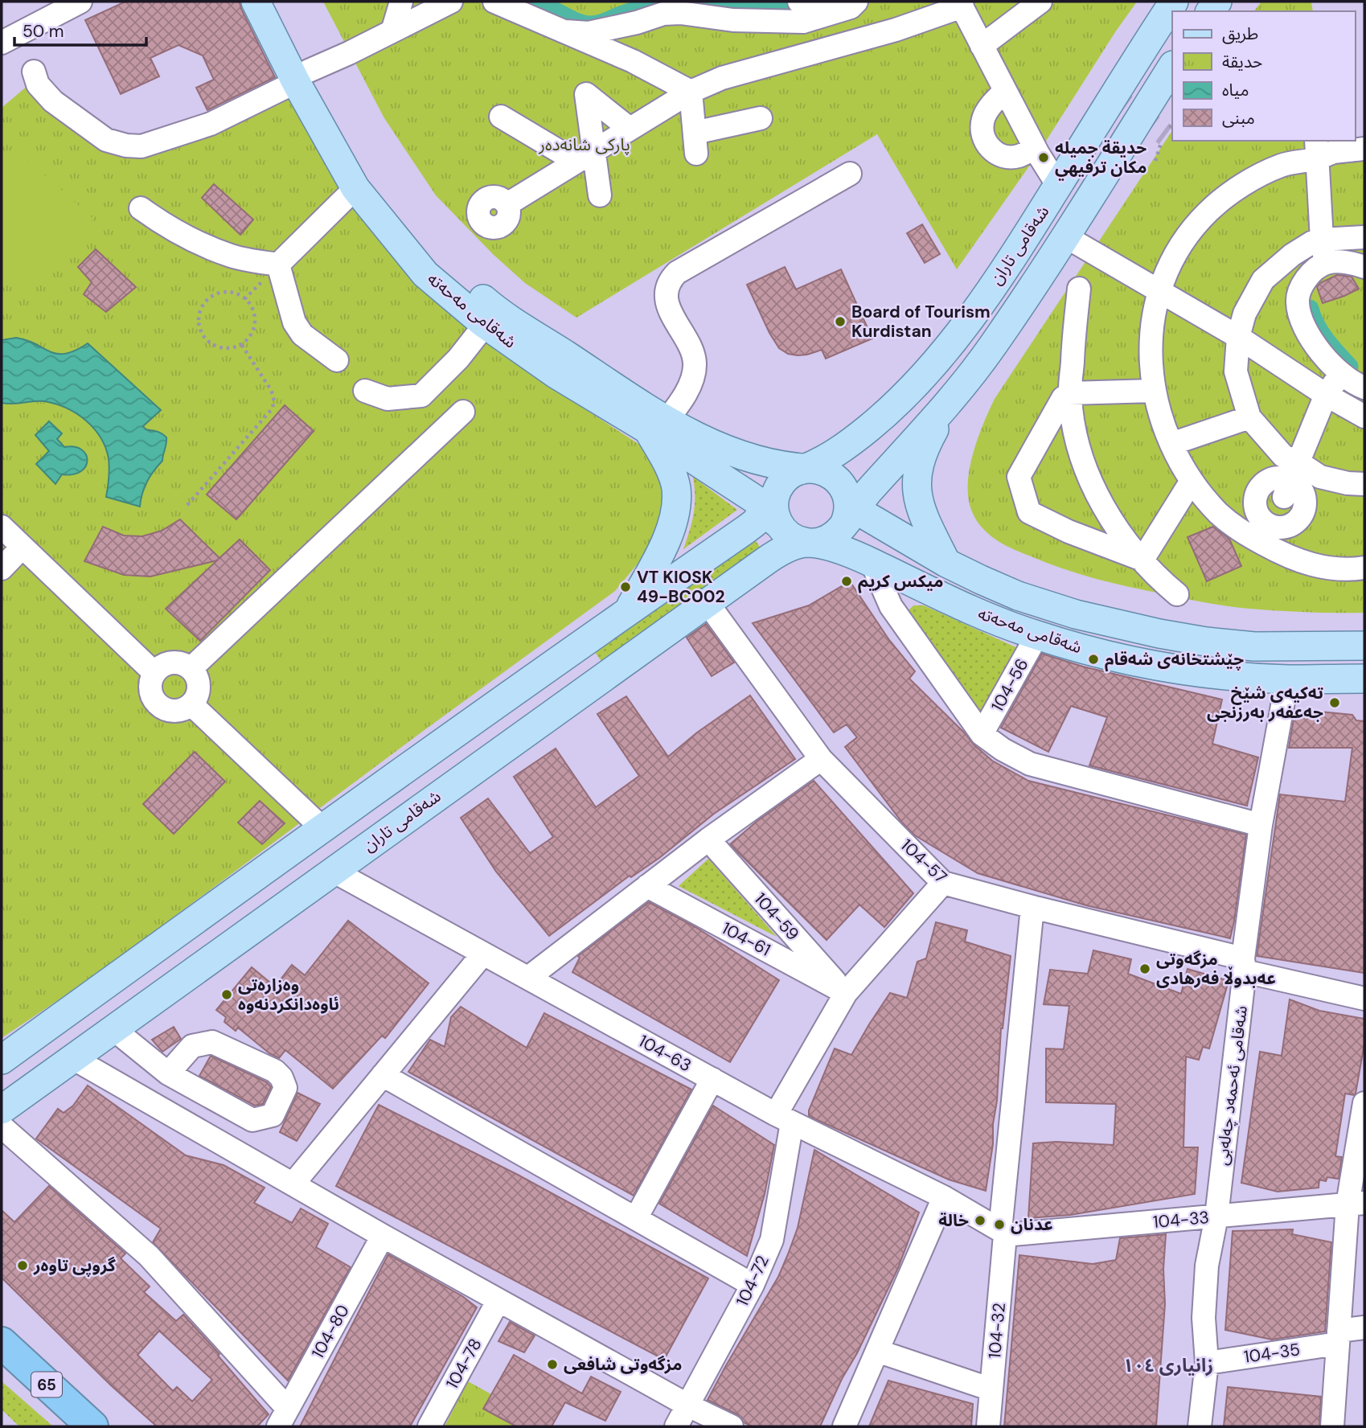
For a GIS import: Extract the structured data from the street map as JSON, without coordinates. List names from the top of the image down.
{
  "streets": {
    "highway": ["65"],
    "main road": ["شەقامی تاران", "شەقامی مەحەتە"],
    "street": [
      "104-56",
      "104-57",
      "104-59",
      "104-61",
      "104-63",
      "شەقامی ئەحمەد چەلەبی",
      "104-33",
      "104-72",
      "104-32",
      "104-80",
      "104-35",
      "104-78"
    ]
  },
  "crossings": [
    ["شەقامی تاران", "شەقامی مەحەتە"],
    ["شەقامی تاران", "104-57"],
    ["شەقامی تاران", "104-63"],
    ["شەقامی مەحەتە", "104-56"],
    ["شەقامی مەحەتە", "شەقامی ئەحمەد چەلەبی"],
    ["104-57", "شەقامی ئەحمەد چەلەبی"],
    ["104-57", "104-32"],
    ["104-59", "104-61"],
    ["104-63", "104-33"],
    ["104-63", "104-72"],
    ["104-63", "104-32"],
    ["شەقامی ئەحمەد چەلەبی", "104-33"],
    ["شەقامی ئەحمەد چەلەبی", "104-35"],
    ["104-33", "104-32"]
  ],
  "districts": ["زانیاری ١٠٤"],
  "parks": ["پارکی شانەدەر"],
  "places": [
    "حديقة جميله مكان ترفيهي",
    "Board of Tourism Kurdistan",
    "ميكس كريم",
    "VT KIOSK 49-BC002",
    "چێشتخانەی شەقام",
    "تەکیەی شێخ جەعفەر بەرزنجی",
    "مزگەوتی عەبدوڵا فەرهادی",
    "وەزارەتی ئاوەدانکردنەوە",
    "خالة",
    "عدنان",
    "گروپی تاوەر",
    "مزگەوتی شافعی"
  ],
  "legend": [
    "طريق",
    "حديقة",
    "مياه",
    "مبنى"
  ],
  "scale_bar": "50 m"
}
